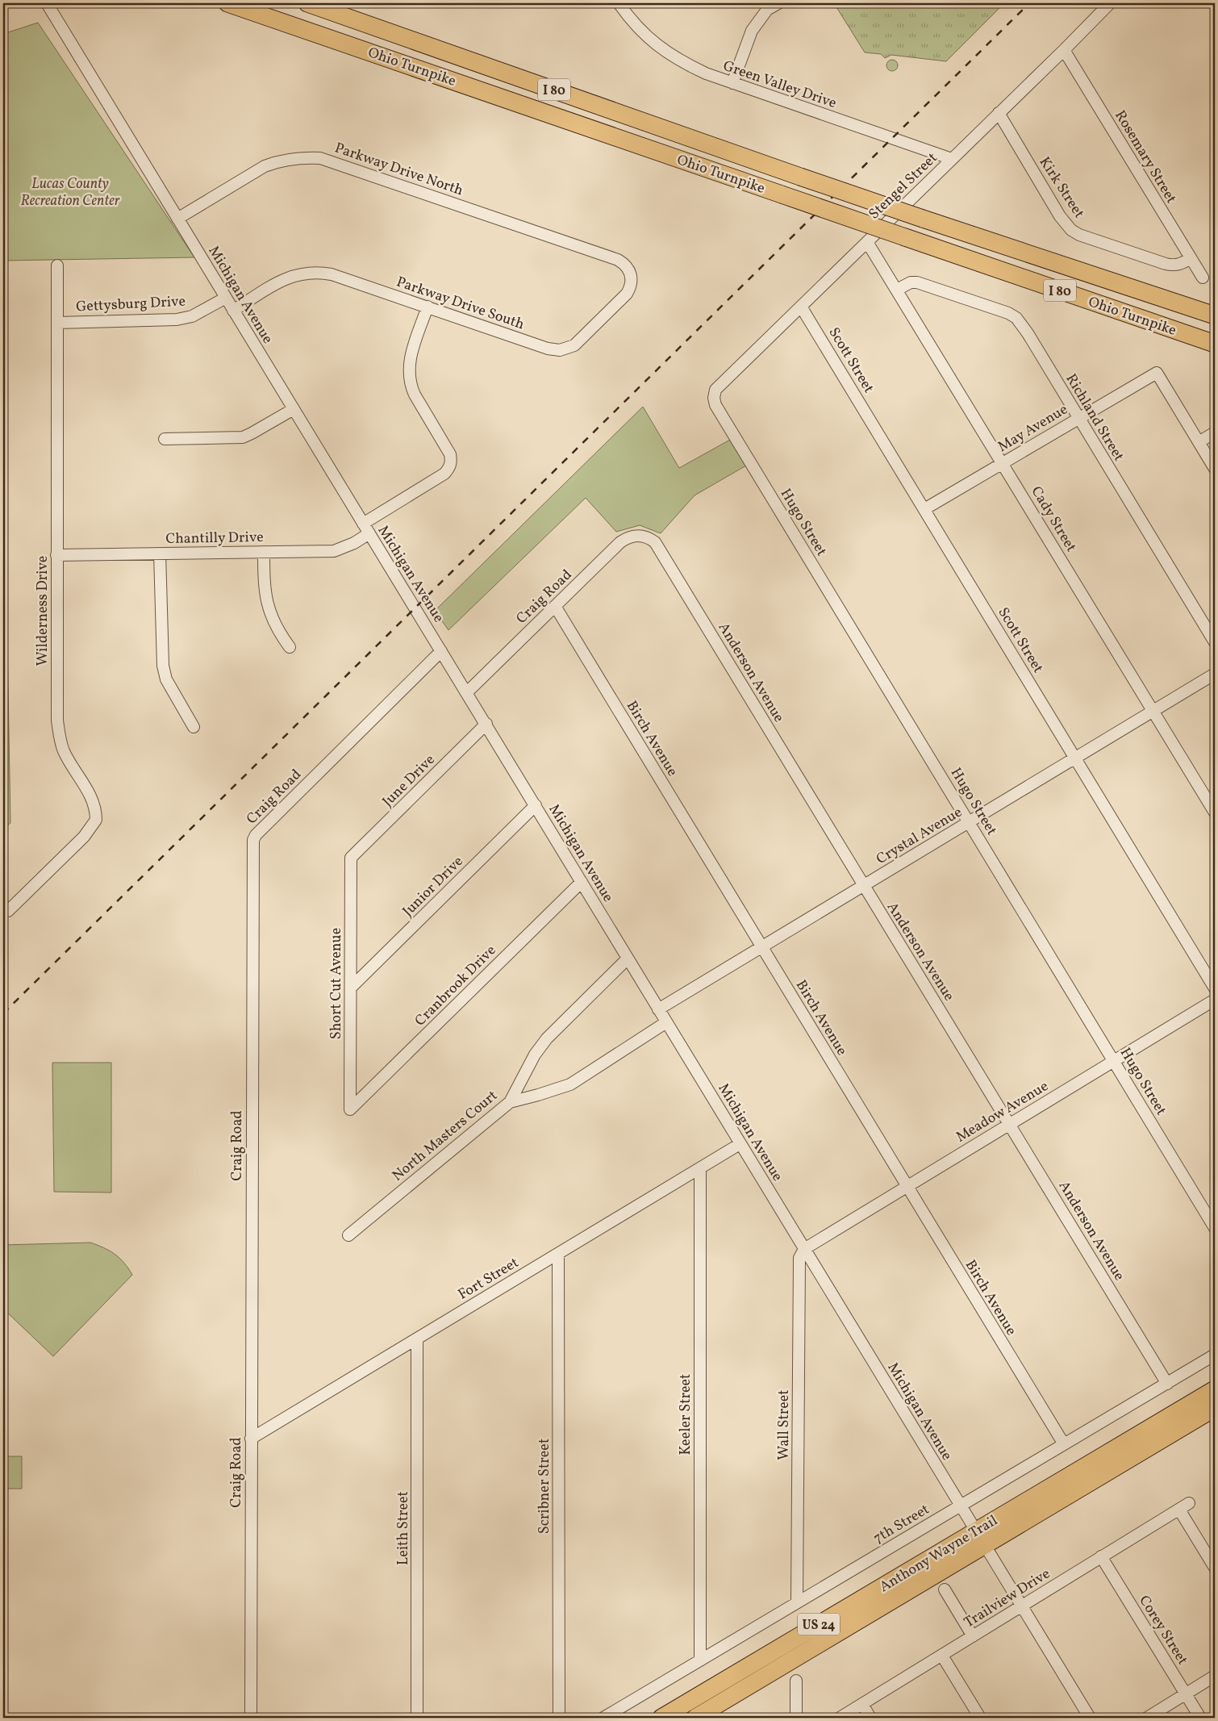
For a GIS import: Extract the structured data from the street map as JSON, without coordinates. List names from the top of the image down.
{
  "streets": {
    "highway": [
      "Ohio Turnpike",
      "I 80",
      "Anthony Wayne Trail",
      "US 24"
    ],
    "street": [
      "Green Valley Drive",
      "Rosemary Street",
      "Parkway Drive North",
      "Stengel Street",
      "Kirk Street",
      "Michigan Avenue",
      "Parkway Drive South",
      "Gettysburg Drive",
      "Scott Street",
      "Richland Street",
      "May Avenue",
      "Cady Street",
      "Hugo Street",
      "Chantilly Drive",
      "Craig Road",
      "Wilderness Drive",
      "Anderson Avenue",
      "Birch Avenue",
      "June Drive",
      "Crystal Avenue",
      "Junior Drive",
      "Short Cut Avenue",
      "Cranbrook Drive",
      "Meadow Avenue",
      "North Masters Court",
      "Fort Street",
      "Keeler Street",
      "Wall Street",
      "Scribner Street",
      "7th Street",
      "Leith Street",
      "Trailview Drive",
      "Corey Street"
    ]
  },
  "crossings": [
    ["Green Valley Drive", "Stengel Street"],
    ["Rosemary Street", "Stengel Street"],
    ["Rosemary Street", "Kirk Street"],
    ["Parkway Drive North", "Michigan Avenue"],
    ["Parkway Drive North", "Parkway Drive South"],
    ["Stengel Street", "Kirk Street"],
    ["Stengel Street", "Scott Street"],
    ["Stengel Street", "Cady Street"],
    ["Stengel Street", "Hugo Street"],
    ["Michigan Avenue", "Parkway Drive South"],
    ["Michigan Avenue", "Gettysburg Drive"],
    ["Michigan Avenue", "Chantilly Drive"],
    ["Michigan Avenue", "Craig Road"],
    ["Michigan Avenue", "June Drive"],
    ["Michigan Avenue", "Crystal Avenue"],
    ["Michigan Avenue", "Junior Drive"],
    ["Michigan Avenue", "Cranbrook Drive"],
    ["Michigan Avenue", "Meadow Avenue"],
    ["Michigan Avenue", "North Masters Court"],
    ["Michigan Avenue", "Fort Street"],
    ["Michigan Avenue", "Wall Street"],
    ["Michigan Avenue", "7th Street"],
    ["Michigan Avenue", "Anthony Wayne Trail"],
    ["Michigan Avenue", "Trailview Drive"],
    ["Parkway Drive South", "Chantilly Drive"],
    ["Gettysburg Drive", "Wilderness Drive"],
    ["Scott Street", "May Avenue"],
    ["Scott Street", "Crystal Avenue"],
    ["Richland Street", "May Avenue"],
    ["Richland Street", "Cady Street"],
    ["May Avenue", "Cady Street"],
    ["Cady Street", "Crystal Avenue"],
    ["Hugo Street", "Crystal Avenue"],
    ["Hugo Street", "Meadow Avenue"],
    ["Chantilly Drive", "Wilderness Drive"],
    ["Craig Road", "Anderson Avenue"],
    ["Craig Road", "Birch Avenue"],
    ["Craig Road", "Fort Street"],
    ["Anderson Avenue", "Crystal Avenue"],
    ["Anderson Avenue", "Meadow Avenue"],
    ["Anderson Avenue", "7th Street"],
    ["Birch Avenue", "Crystal Avenue"],
    ["Birch Avenue", "Meadow Avenue"],
    ["Birch Avenue", "7th Street"],
    ["June Drive", "Short Cut Avenue"],
    ["Junior Drive", "Short Cut Avenue"],
    ["Short Cut Avenue", "Cranbrook Drive"],
    ["Meadow Avenue", "Wall Street"],
    ["Fort Street", "Keeler Street"],
    ["Fort Street", "Scribner Street"],
    ["Fort Street", "Leith Street"],
    ["Keeler Street", "7th Street"],
    ["Wall Street", "7th Street"],
    ["Trailview Drive", "Corey Street"]
  ],
  "parks": ["Lucas County Recreation Center"]
}
